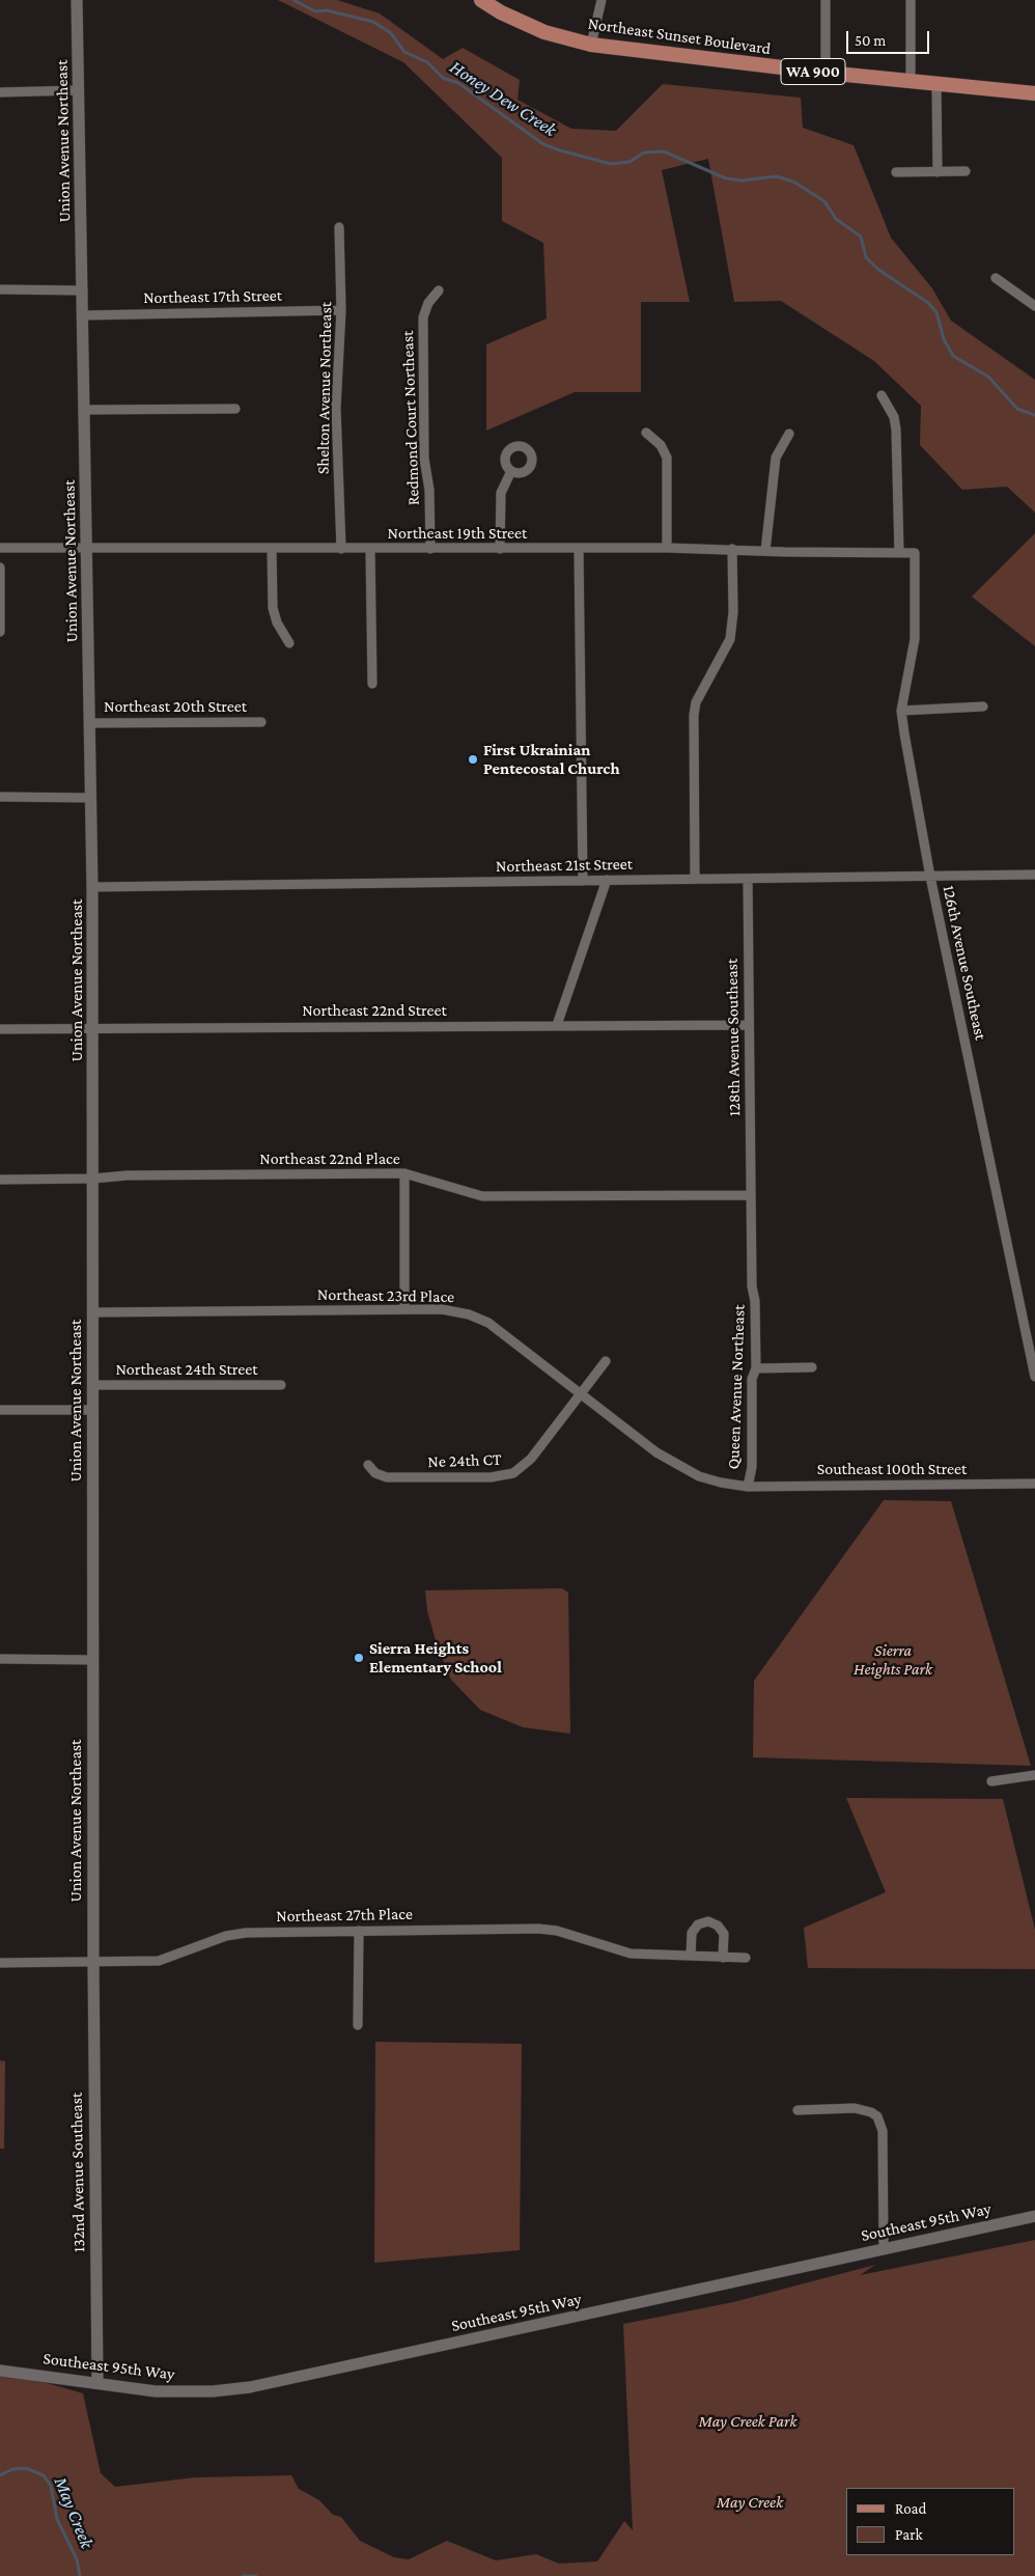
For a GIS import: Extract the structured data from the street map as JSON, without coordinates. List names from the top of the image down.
{
  "streets": {
    "main road": ["Northeast Sunset Boulevard", "WA 900"],
    "street": [
      "Union Avenue Northeast",
      "Northeast 17th Street",
      "Shelton Avenue Northeast",
      "Redmond Court Northeast",
      "Northeast 19th Street",
      "Northeast 20th Street",
      "Northeast 21st Street",
      "126th Avenue Southeast",
      "Northeast 22nd Street",
      "128th Avenue Southeast",
      "Northeast 22nd Place",
      "Northeast 23rd Place",
      "Northeast 24th Street",
      "Queen Avenue Northeast",
      "Ne 24th CT",
      "Southeast 100th Street",
      "Northeast 27th Place",
      "132nd Avenue Southeast",
      "Southeast 95th Way"
    ]
  },
  "crossings": [
    ["Union Avenue Northeast", "Northeast 17th Street"],
    ["Union Avenue Northeast", "Northeast 19th Street"],
    ["Union Avenue Northeast", "Northeast 20th Street"],
    ["Union Avenue Northeast", "Northeast 21st Street"],
    ["Union Avenue Northeast", "Northeast 22nd Street"],
    ["Union Avenue Northeast", "Northeast 22nd Place"],
    ["Union Avenue Northeast", "Northeast 23rd Place"],
    ["Union Avenue Northeast", "Northeast 24th Street"],
    ["Union Avenue Northeast", "Northeast 27th Place"],
    ["Union Avenue Northeast", "132nd Avenue Southeast"],
    ["Northeast 17th Street", "Shelton Avenue Northeast"],
    ["Shelton Avenue Northeast", "Northeast 19th Street"],
    ["Redmond Court Northeast", "Northeast 19th Street"],
    ["Northeast 19th Street", "126th Avenue Southeast"],
    ["Northeast 21st Street", "126th Avenue Southeast"],
    ["Northeast 21st Street", "128th Avenue Southeast"],
    ["Northeast 22nd Street", "128th Avenue Southeast"],
    ["128th Avenue Southeast", "Northeast 22nd Place"],
    ["128th Avenue Southeast", "Queen Avenue Northeast"],
    ["Northeast 22nd Place", "Queen Avenue Northeast"],
    ["Northeast 23rd Place", "Queen Avenue Northeast"],
    ["Northeast 23rd Place", "Ne 24th CT"],
    ["Northeast 23rd Place", "Southeast 100th Street"],
    ["Queen Avenue Northeast", "Southeast 100th Street"],
    ["Northeast 27th Place", "132nd Avenue Southeast"],
    ["132nd Avenue Southeast", "Southeast 95th Way"]
  ],
  "water": ["Honey Dew Creek", "May Creek"],
  "parks": ["Sierra Heights Park", "May Creek Park", "May Creek"],
  "places": ["First Ukrainian Pentecostal Church", "Sierra Heights Elementary School"],
  "legend": ["Road", "Park"],
  "scale_bar": "50 m"
}
